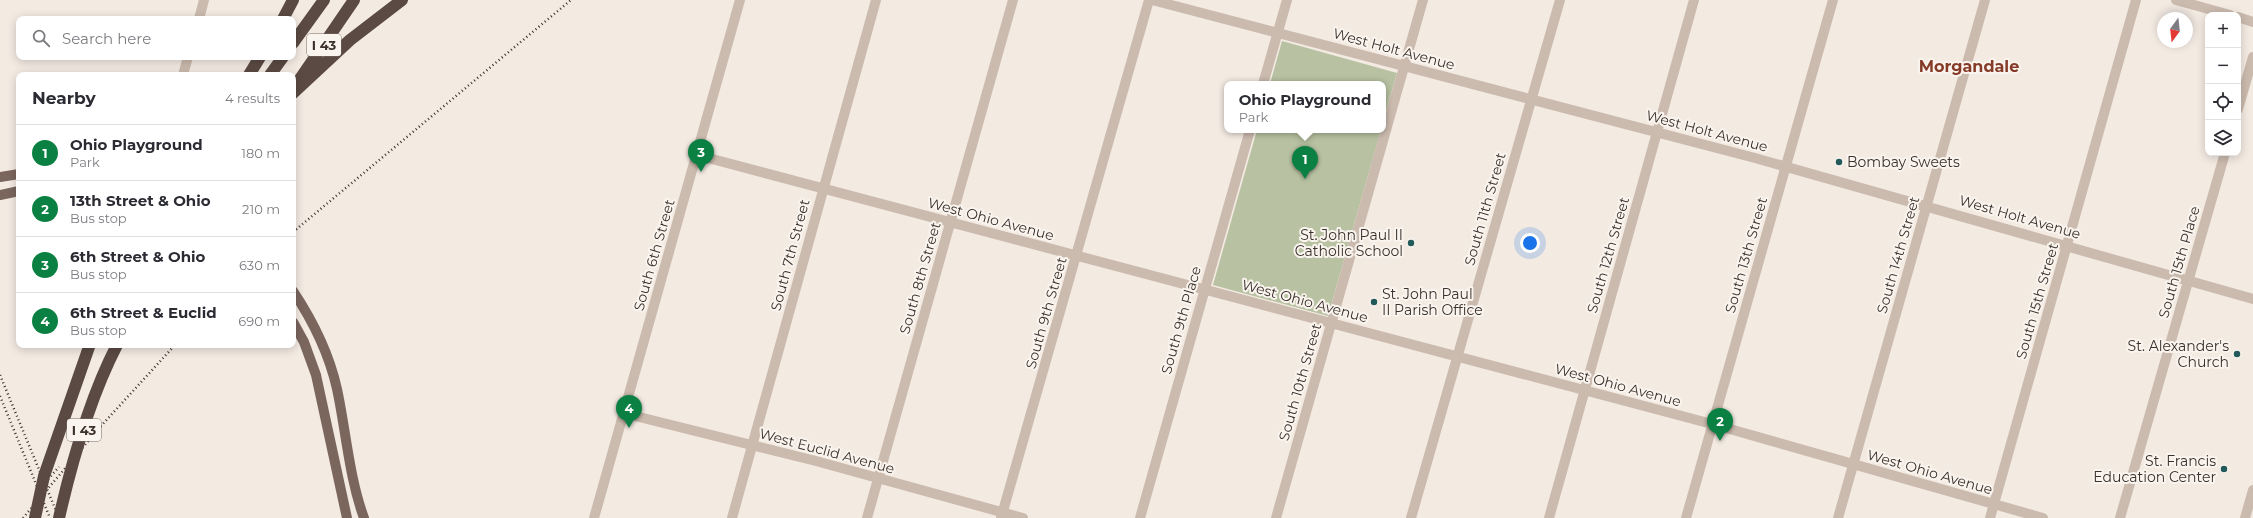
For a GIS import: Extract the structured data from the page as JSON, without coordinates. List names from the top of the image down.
{
  "streets": {
    "highway": ["I 43"],
    "street": [
      "West Holt Avenue",
      "South 11th Street",
      "West Ohio Avenue",
      "South 6th Street",
      "South 7th Street",
      "South 12th Street",
      "South 13th Street",
      "South 14th Street",
      "South 15th Place",
      "South 8th Street",
      "South 15th Street",
      "South 9th Street",
      "South 9th Place",
      "South 10th Street",
      "West Euclid Avenue"
    ]
  },
  "crossings": [
    ["West Holt Avenue", "South 11th Street"],
    ["West Holt Avenue", "South 12th Street"],
    ["West Holt Avenue", "South 13th Street"],
    ["West Holt Avenue", "South 14th Street"],
    ["West Holt Avenue", "South 15th Place"],
    ["West Holt Avenue", "South 15th Street"],
    ["West Holt Avenue", "South 10th Street"],
    ["South 11th Street", "West Ohio Avenue"],
    ["West Ohio Avenue", "South 6th Street"],
    ["West Ohio Avenue", "South 7th Street"],
    ["West Ohio Avenue", "South 12th Street"],
    ["West Ohio Avenue", "South 13th Street"],
    ["West Ohio Avenue", "South 14th Street"],
    ["West Ohio Avenue", "South 8th Street"],
    ["West Ohio Avenue", "South 15th Street"],
    ["West Ohio Avenue", "South 9th Street"],
    ["West Ohio Avenue", "South 9th Place"],
    ["West Ohio Avenue", "South 10th Street"],
    ["South 6th Street", "West Euclid Avenue"],
    ["South 7th Street", "West Euclid Avenue"],
    ["South 8th Street", "West Euclid Avenue"],
    ["South 9th Street", "West Euclid Avenue"]
  ],
  "districts": ["Morgandale"],
  "places": [
    "Bombay Sweets",
    "St. John Paul II Catholic School",
    "St. John Paul II Parish Office",
    "St. Alexander's Church",
    "St. Francis Education Center"
  ],
  "north": "bottom",
  "page": {
    "map_buttons": ["+", "−"],
    "search": "Search here",
    "heading": ["Nearby", "4 results"],
    "popup": ["Ohio Playground", "Park"],
    "list": [
      {
        "mark": "1",
        "name": "Ohio Playground",
        "note": "Park",
        "value": "180 m"
      },
      {
        "mark": "2",
        "name": "13th Street & Ohio",
        "note": "Bus stop",
        "value": "210 m"
      },
      {
        "mark": "3",
        "name": "6th Street & Ohio",
        "note": "Bus stop",
        "value": "630 m"
      },
      {
        "mark": "4",
        "name": "6th Street & Euclid",
        "note": "Bus stop",
        "value": "690 m"
      }
    ],
    "pins": [
      "3",
      "1",
      "4",
      "2"
    ]
  }
}
